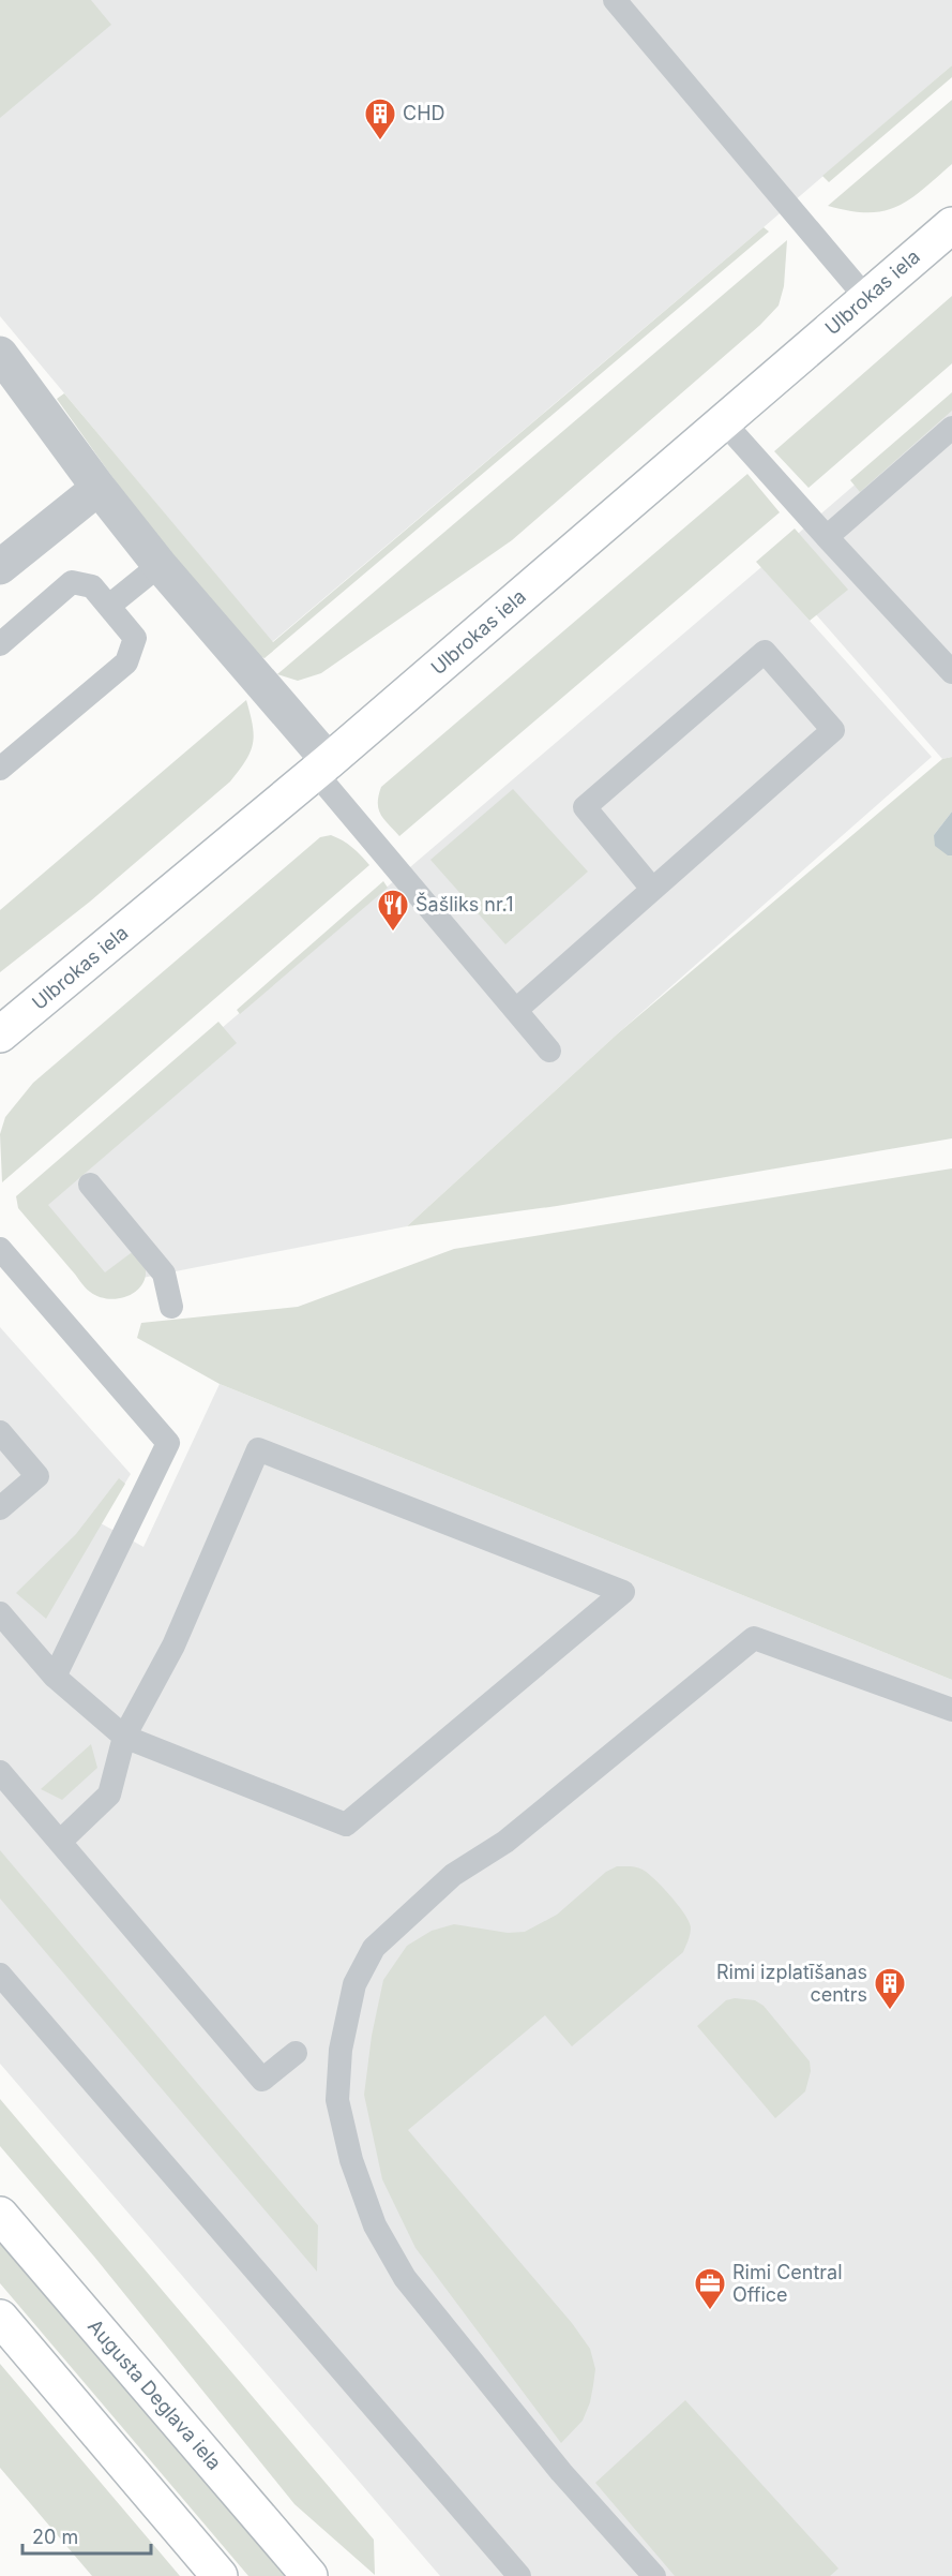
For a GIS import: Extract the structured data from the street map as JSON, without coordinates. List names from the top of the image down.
{
  "streets": {
    "main road": ["Ulbrokas iela", "Augusta Deglava iela"]
  },
  "places": {
    "building": ["CHD", "Rimi izplatīšanas centrs"],
    "restaurant": ["Šašliks nr.1"],
    "office": ["Rimi Central Office"]
  },
  "scale_bar": "20 m"
}
